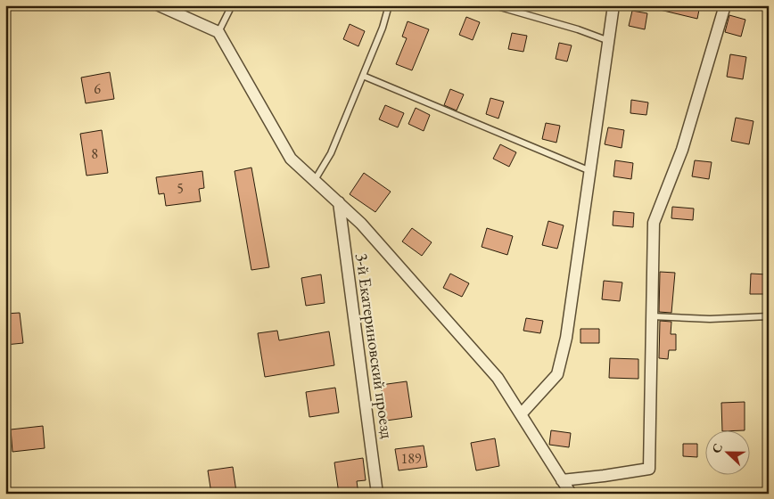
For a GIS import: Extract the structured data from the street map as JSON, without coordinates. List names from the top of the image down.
{
  "streets": {
    "street": ["3-й Екатериновский проезд"]
  },
  "house_numbers": [
    "6",
    "8",
    "5",
    "189"
  ],
  "north": "left"
}
